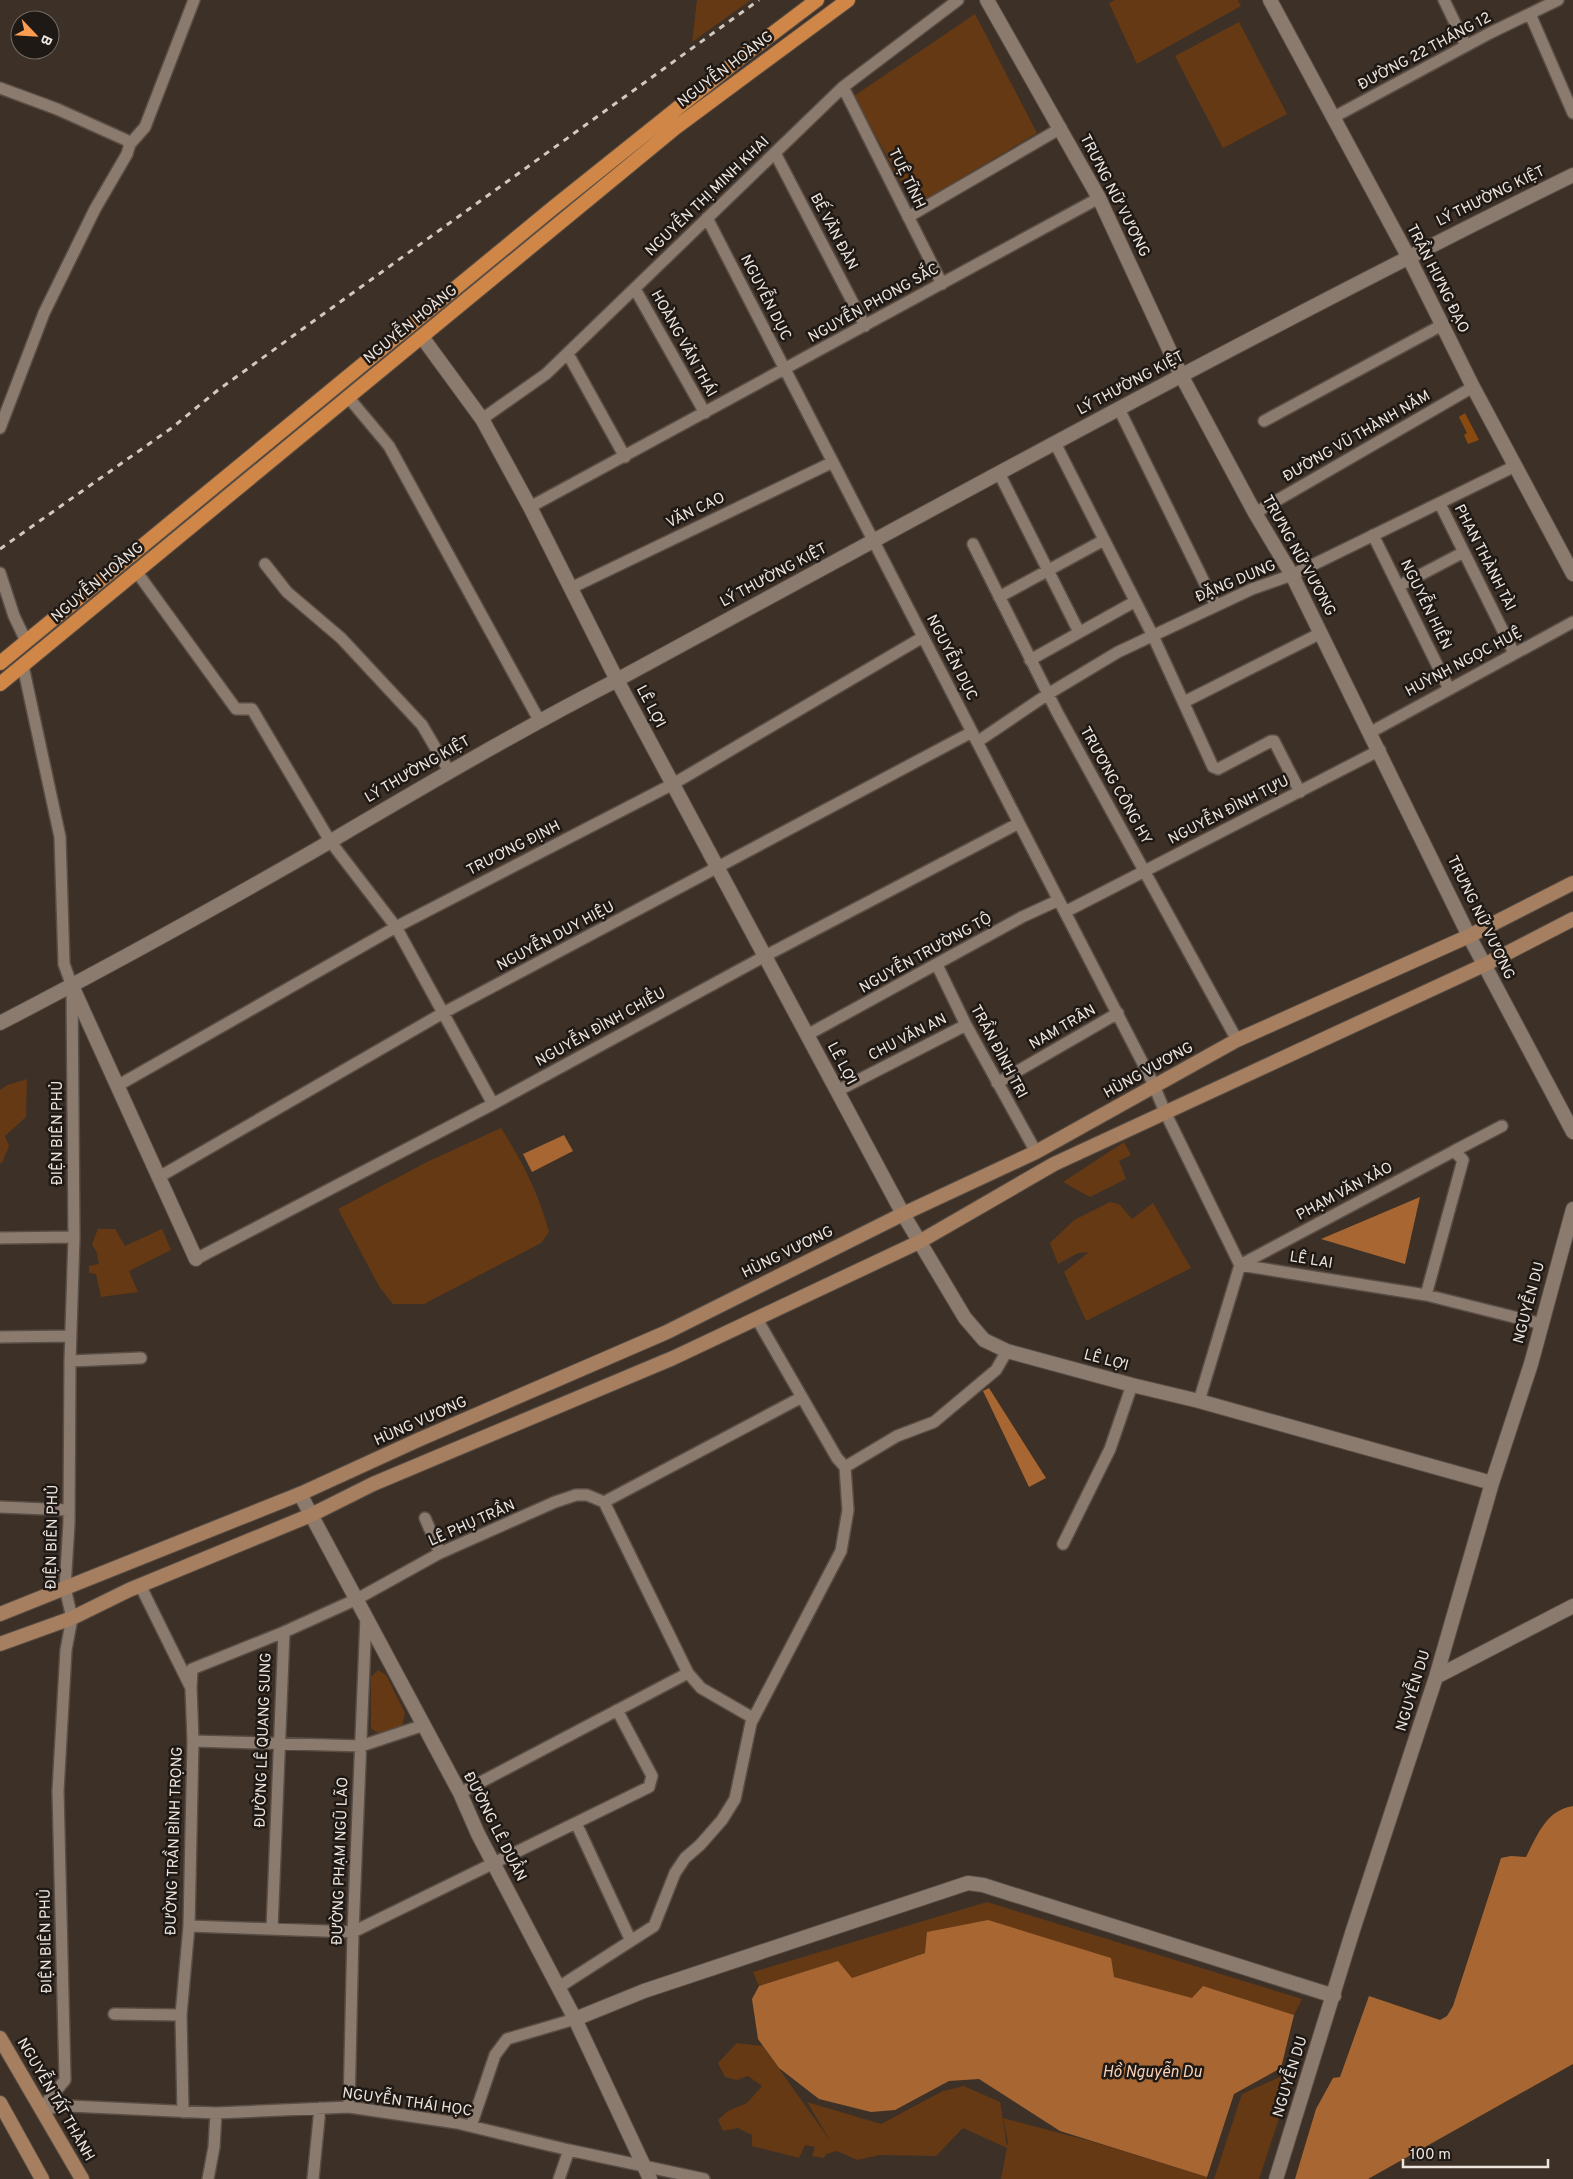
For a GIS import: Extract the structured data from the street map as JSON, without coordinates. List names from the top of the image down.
{
  "streets": {
    "highway": ["NGUYỄN HOÀNG"],
    "main road": ["HÙNG VƯƠNG", "NGUYỄN TẤT THÀNH"],
    "street": [
      "ĐƯỜNG 22 THÁNG 12",
      "TUỆ TĨNH",
      "TRƯNG NỮ VƯƠNG",
      "NGUYỄN THỊ MINH KHAI",
      "LÝ THƯỜNG KIỆT",
      "BẾ VĂN ĐÀN",
      "TRẦN HƯNG ĐẠO",
      "NGUYỄN DỤC",
      "NGUYỄN PHONG SẮC",
      "HOÀNG VĂN THÁI",
      "ĐƯỜNG VŨ THÀNH NĂM",
      "VĂN CAO",
      "PHAN THÀNH TÀI",
      "ĐẶNG DUNG",
      "NGUYỄN HIỀN",
      "HUỲNH NGỌC HUỆ",
      "LÊ LỢI",
      "TRƯƠNG CÔNG HY",
      "NGUYỄN ĐÌNH TỰU",
      "TRƯƠNG ĐỊNH",
      "NGUYỄN DUY HIỆU",
      "NGUYỄN TRƯỜNG TỘ",
      "NGUYỄN ĐÌNH CHIỂU",
      "NAM TRÂN",
      "CHU VĂN AN",
      "TRẦN ĐÌNH TRI",
      "ĐIỆN BIÊN PHỦ",
      "PHẠM VĂN XẢO",
      "LÊ LAI",
      "NGUYỄN DU",
      "LÊ PHỤ TRẦN",
      "ĐƯỜNG LÊ QUANG SUNG",
      "ĐƯỜNG LÊ DUẨN",
      "ĐƯỜNG TRẦN BÌNH TRỌNG",
      "ĐƯỜNG PHẠM NGŨ LÃO",
      "NGUYỄN THÁI HỌC"
    ]
  },
  "crossings": [
    ["ĐƯỜNG 22 THÁNG 12", "TRẦN HƯNG ĐẠO"],
    ["NGUYỄN HOÀNG", "LÊ LỢI"],
    ["NGUYỄN HOÀNG", "ĐIỆN BIÊN PHỦ"],
    ["TUỆ TĨNH", "NGUYỄN THỊ MINH KHAI"],
    ["TUỆ TĨNH", "NGUYỄN PHONG SẮC"],
    ["TRƯNG NỮ VƯƠNG", "LÝ THƯỜNG KIỆT"],
    ["TRƯNG NỮ VƯƠNG", "NGUYỄN PHONG SẮC"],
    ["TRƯNG NỮ VƯƠNG", "ĐƯỜNG VŨ THÀNH NĂM"],
    ["TRƯNG NỮ VƯƠNG", "ĐẶNG DUNG"],
    ["TRƯNG NỮ VƯƠNG", "HUỲNH NGỌC HUỆ"],
    ["TRƯNG NỮ VƯƠNG", "NGUYỄN ĐÌNH TỰU"],
    ["TRƯNG NỮ VƯƠNG", "HÙNG VƯƠNG"],
    ["NGUYỄN THỊ MINH KHAI", "BẾ VĂN ĐÀN"],
    ["NGUYỄN THỊ MINH KHAI", "NGUYỄN DỤC"],
    ["NGUYỄN THỊ MINH KHAI", "HOÀNG VĂN THÁI"],
    ["NGUYỄN THỊ MINH KHAI", "LÊ LỢI"],
    ["LÝ THƯỜNG KIỆT", "TRẦN HƯNG ĐẠO"],
    ["LÝ THƯỜNG KIỆT", "NGUYỄN DỤC"],
    ["LÝ THƯỜNG KIỆT", "LÊ LỢI"],
    ["LÝ THƯỜNG KIỆT", "ĐIỆN BIÊN PHỦ"],
    ["BẾ VĂN ĐÀN", "NGUYỄN PHONG SẮC"],
    ["TRẦN HƯNG ĐẠO", "ĐƯỜNG VŨ THÀNH NĂM"],
    ["TRẦN HƯNG ĐẠO", "ĐẶNG DUNG"],
    ["NGUYỄN DỤC", "NGUYỄN PHONG SẮC"],
    ["NGUYỄN DỤC", "VĂN CAO"],
    ["NGUYỄN DỤC", "ĐẶNG DUNG"],
    ["NGUYỄN DỤC", "NGUYỄN ĐÌNH TỰU"],
    ["NGUYỄN DỤC", "TRƯƠNG ĐỊNH"],
    ["NGUYỄN DỤC", "NGUYỄN DUY HIỆU"],
    ["NGUYỄN DỤC", "NGUYỄN TRƯỜNG TỘ"],
    ["NGUYỄN DỤC", "NGUYỄN ĐÌNH CHIỂU"],
    ["NGUYỄN DỤC", "NAM TRÂN"],
    ["NGUYỄN DỤC", "HÙNG VƯƠNG"],
    ["NGUYỄN PHONG SẮC", "HOÀNG VĂN THÁI"],
    ["NGUYỄN PHONG SẮC", "LÊ LỢI"],
    ["VĂN CAO", "LÊ LỢI"],
    ["PHAN THÀNH TÀI", "ĐẶNG DUNG"],
    ["PHAN THÀNH TÀI", "HUỲNH NGỌC HUỆ"],
    ["ĐẶNG DUNG", "NGUYỄN HIỀN"],
    ["ĐẶNG DUNG", "TRƯƠNG CÔNG HY"],
    ["ĐẶNG DUNG", "NGUYỄN DUY HIỆU"],
    ["NGUYỄN HIỀN", "HUỲNH NGỌC HUỆ"],
    ["LÊ LỢI", "TRƯƠNG ĐỊNH"],
    ["LÊ LỢI", "NGUYỄN DUY HIỆU"],
    ["LÊ LỢI", "NGUYỄN TRƯỜNG TỘ"],
    ["LÊ LỢI", "NGUYỄN ĐÌNH CHIỂU"],
    ["LÊ LỢI", "CHU VĂN AN"],
    ["LÊ LỢI", "HÙNG VƯƠNG"],
    ["LÊ LỢI", "NGUYỄN DU"],
    ["TRƯƠNG CÔNG HY", "NGUYỄN ĐÌNH TỰU"],
    ["TRƯƠNG CÔNG HY", "HÙNG VƯƠNG"],
    ["NGUYỄN TRƯỜNG TỘ", "TRẦN ĐÌNH TRI"],
    ["NAM TRÂN", "TRẦN ĐÌNH TRI"],
    ["CHU VĂN AN", "TRẦN ĐÌNH TRI"],
    ["TRẦN ĐÌNH TRI", "HÙNG VƯƠNG"],
    ["HÙNG VƯƠNG", "ĐIỆN BIÊN PHỦ"],
    ["HÙNG VƯƠNG", "ĐƯỜNG LÊ DUẨN"],
    ["ĐIỆN BIÊN PHỦ", "NGUYỄN TẤT THÀNH"],
    ["ĐIỆN BIÊN PHỦ", "NGUYỄN THÁI HỌC"],
    ["PHẠM VĂN XẢO", "LÊ LAI"],
    ["LÊ LAI", "NGUYỄN DU"],
    ["LÊ PHỤ TRẦN", "ĐƯỜNG LÊ QUANG SUNG"],
    ["LÊ PHỤ TRẦN", "ĐƯỜNG LÊ DUẨN"],
    ["ĐƯỜNG LÊ QUANG SUNG", "ĐƯỜNG LÊ DUẨN"],
    ["ĐƯỜNG LÊ QUANG SUNG", "ĐƯỜNG TRẦN BÌNH TRỌNG"],
    ["ĐƯỜNG LÊ DUẨN", "ĐƯỜNG PHẠM NGŨ LÃO"],
    ["ĐƯỜNG LÊ DUẨN", "NGUYỄN THÁI HỌC"],
    ["ĐƯỜNG TRẦN BÌNH TRỌNG", "NGUYỄN THÁI HỌC"],
    ["ĐƯỜNG PHẠM NGŨ LÃO", "NGUYỄN THÁI HỌC"],
    ["NGUYỄN TẤT THÀNH", "NGUYỄN THÁI HỌC"]
  ],
  "water": ["Hồ Nguyễn Du"],
  "scale_bar": "100 m",
  "north": "bottom right"
}
